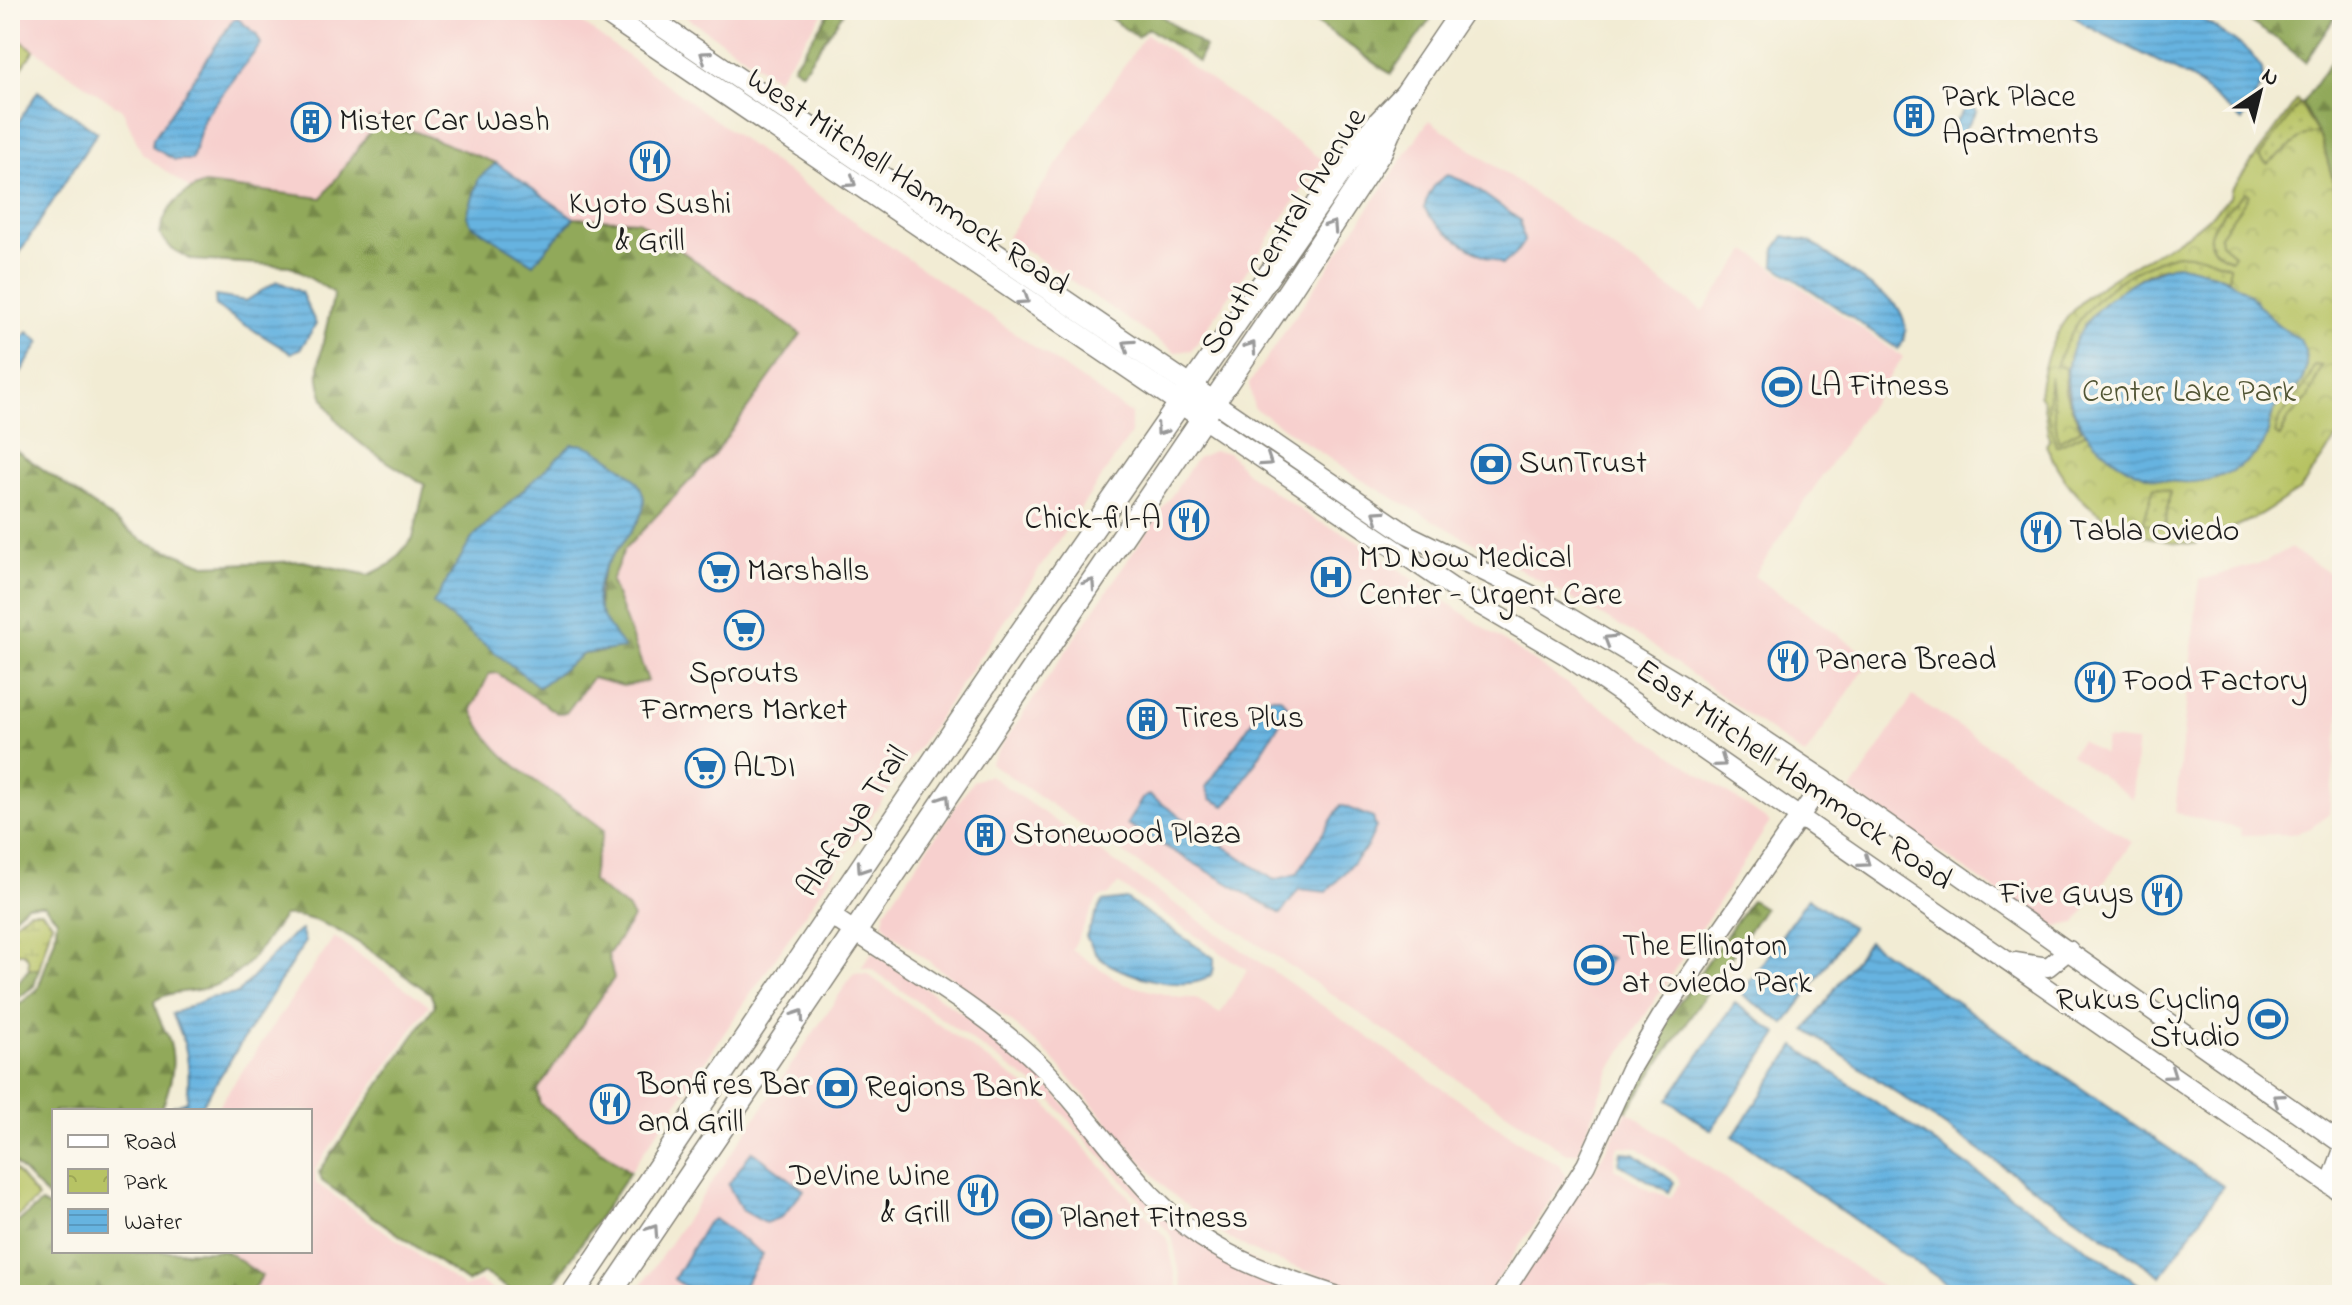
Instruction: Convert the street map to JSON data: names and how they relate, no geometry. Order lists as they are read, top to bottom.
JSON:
{
  "streets": {
    "main road": ["West Mitchell Hammock Road", "South Central Avenue", "Alafaya Trail"],
    "street": ["East Mitchell Hammock Road"]
  },
  "crossings": [
    ["West Mitchell Hammock Road", "South Central Avenue"],
    ["West Mitchell Hammock Road", "Alafaya Trail"],
    ["South Central Avenue", "East Mitchell Hammock Road"],
    ["South Central Avenue", "Alafaya Trail"],
    ["East Mitchell Hammock Road", "Alafaya Trail"]
  ],
  "parks": ["Center Lake Park"],
  "places": {
    "building": [
      "Park Place Apartments",
      "Mister Car Wash",
      "Tires Plus",
      "Stonewood Plaza"
    ],
    "restaurant": [
      "Kyoto Sushi & Grill",
      "Chick-fil-A",
      "Tabla Oviedo",
      "Panera Bread",
      "Food Factory",
      "Five Guys",
      "Bonfires Bar and Grill",
      "DeVine Wine & Grill"
    ],
    "sports": [
      "LA Fitness",
      "The Ellington at Oviedo Park",
      "Rukus Cycling Studio",
      "Planet Fitness"
    ],
    "bank": ["SunTrust", "Regions Bank"],
    "supermarket": ["Marshalls", "Sprouts Farmers Market", "ALDI"],
    "hospital": ["MD Now Medical Center - Urgent Care"]
  },
  "legend": ["Road", "Park", "Water"],
  "north": "top right"
}
